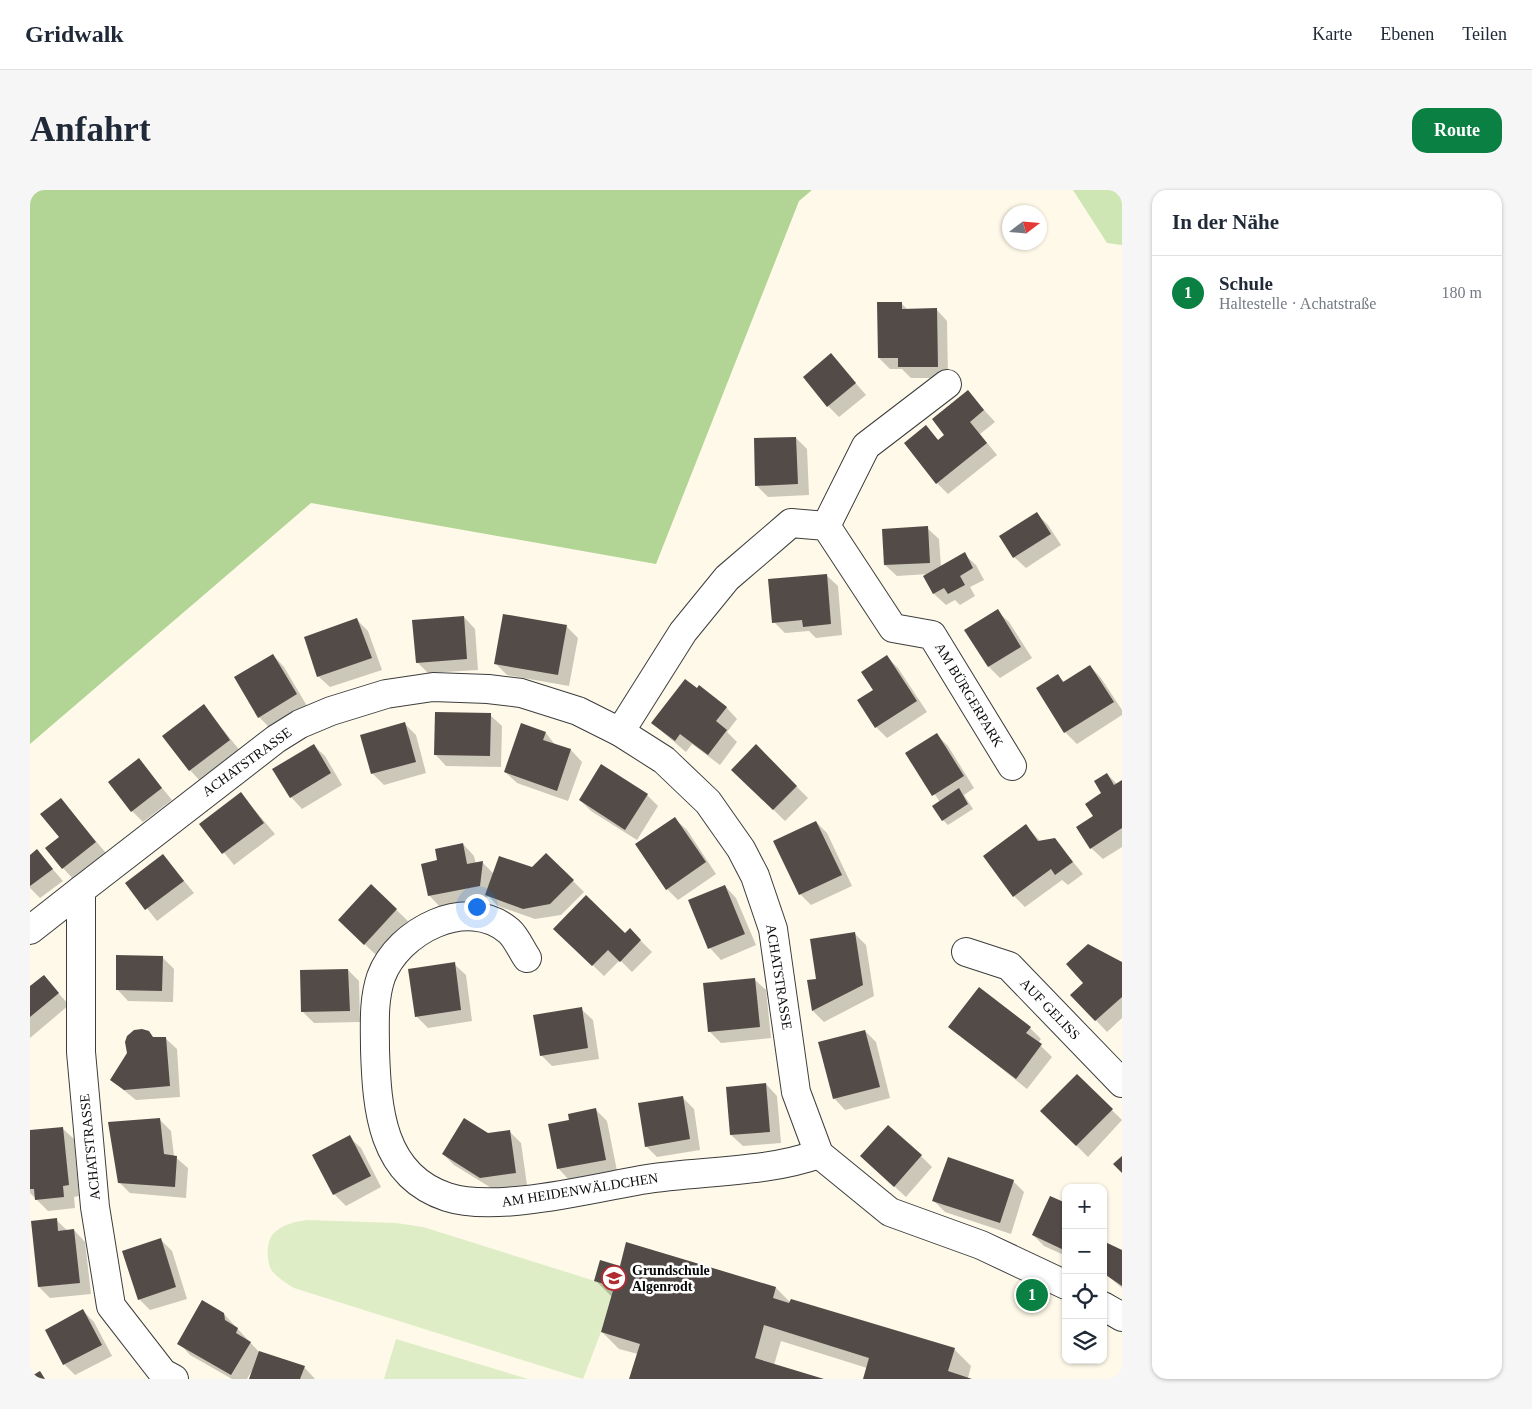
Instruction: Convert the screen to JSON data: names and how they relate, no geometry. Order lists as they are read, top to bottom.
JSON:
{
  "streets": {
    "street": [
      "AM BÜRGERPARK",
      "ACHATSTRASSE",
      "AUF GELISS",
      "AM HEIDENWÄLDCHEN"
    ]
  },
  "crossings": [
    ["ACHATSTRASSE", "AM HEIDENWÄLDCHEN"]
  ],
  "places": {
    "school or university": ["Grundschule Algenrodt"]
  },
  "north": "right",
  "page": {
    "header": "Gridwalk",
    "nav": ["Karte", "Ebenen", "Teilen"],
    "buttons": "Route",
    "title": "Anfahrt",
    "heading": "In der Nähe",
    "list": [
      {
        "mark": "1",
        "name": "Schule",
        "note": "Haltestelle · Achatstraße",
        "value": "180 m"
      }
    ],
    "map_buttons": ["+", "−"],
    "pins": "1"
  }
}
